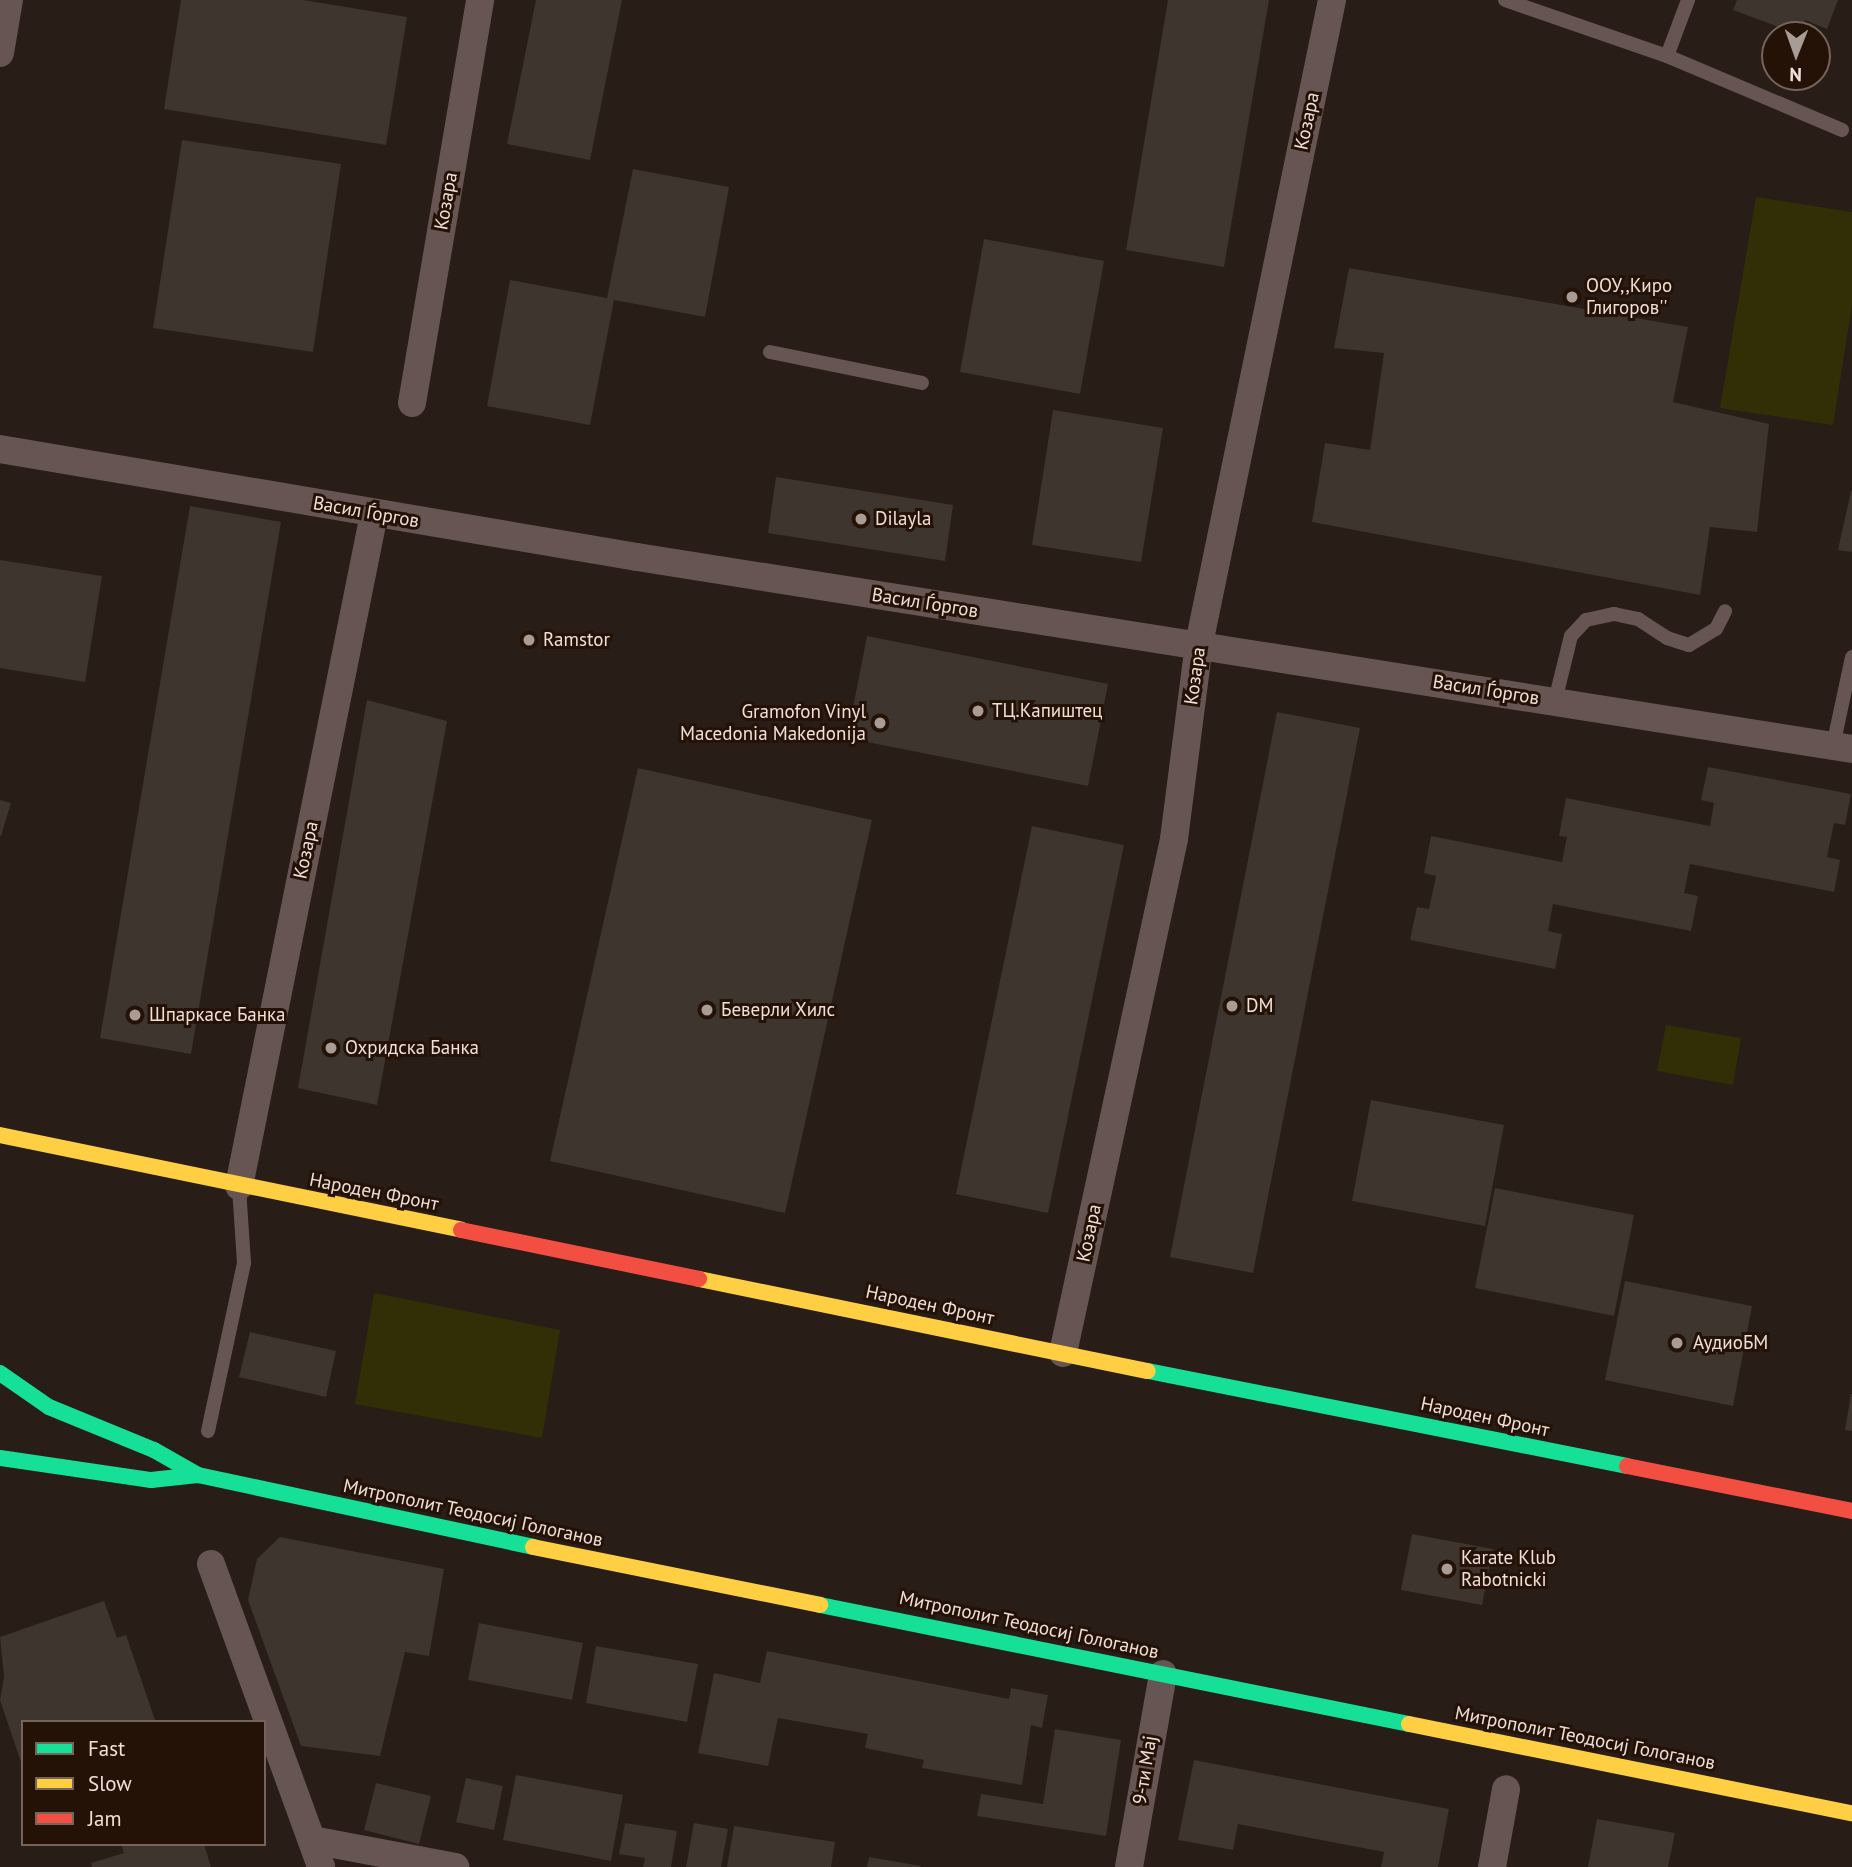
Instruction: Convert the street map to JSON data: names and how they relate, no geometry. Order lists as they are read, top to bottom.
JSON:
{
  "streets": {
    "street": [
      "Козара",
      "Васил Ѓоргов",
      "Народен Фронт",
      "Митрополит Теодосиј Гологанов",
      "9-ти Мај"
    ]
  },
  "crossings": [
    ["Козара", "Васил Ѓоргов"],
    ["Козара", "Народен Фронт"],
    ["Митрополит Теодосиј Гологанов", "9-ти Мај"]
  ],
  "places": [
    "ООУ,,Киро Глигоров''",
    "Dilayla",
    "Ramstor",
    "ТЦ.Капиштец",
    "Gramofon Vinyl Macedonia Makedonija",
    "DM",
    "Беверли Хилс",
    "Шпаркасе Банка",
    "Охридска Банка",
    "АудиоБМ",
    "Karate Klub Rabotnicki"
  ],
  "legend": ["Fast", "Slow", "Jam"],
  "north": "bottom"
}
